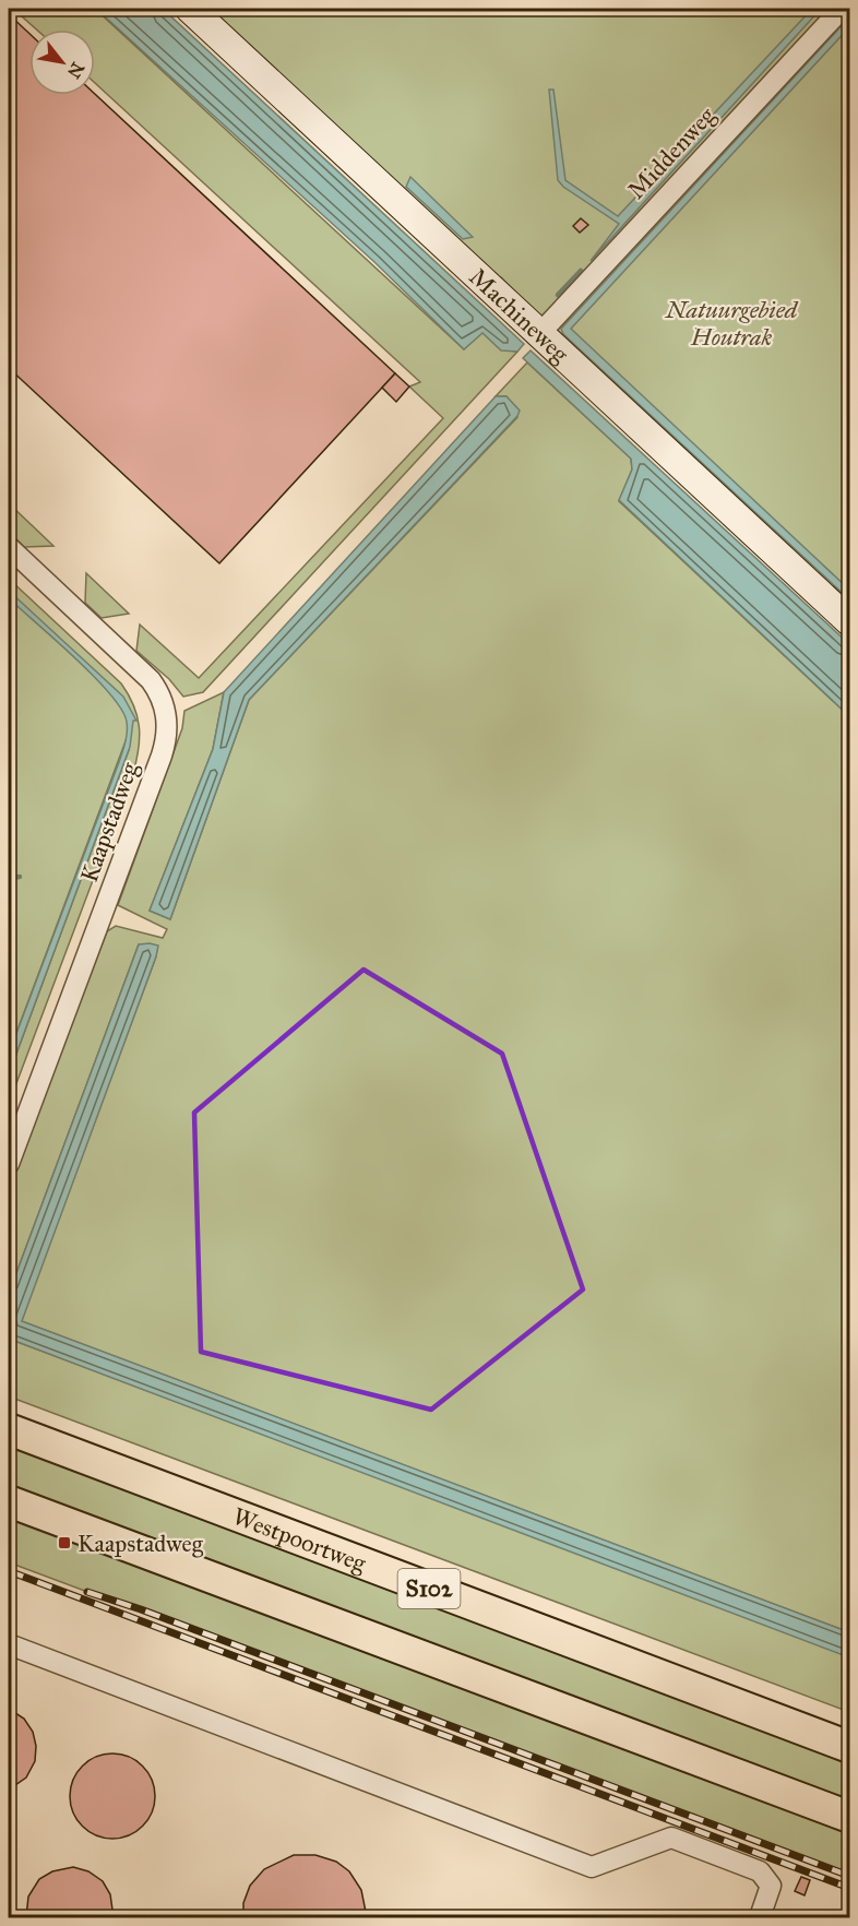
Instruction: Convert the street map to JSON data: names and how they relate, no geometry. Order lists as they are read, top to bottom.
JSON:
{
  "streets": {
    "main road": ["Westpoortweg", "S102"],
    "street": ["Middenweg", "Machineweg", "Kaapstadweg"]
  },
  "crossings": [
    ["Middenweg", "Machineweg"]
  ],
  "parks": ["Natuurgebied Houtrak"],
  "places": {
    "transit": ["Kaapstadweg"]
  },
  "north": "bottom right"
}
